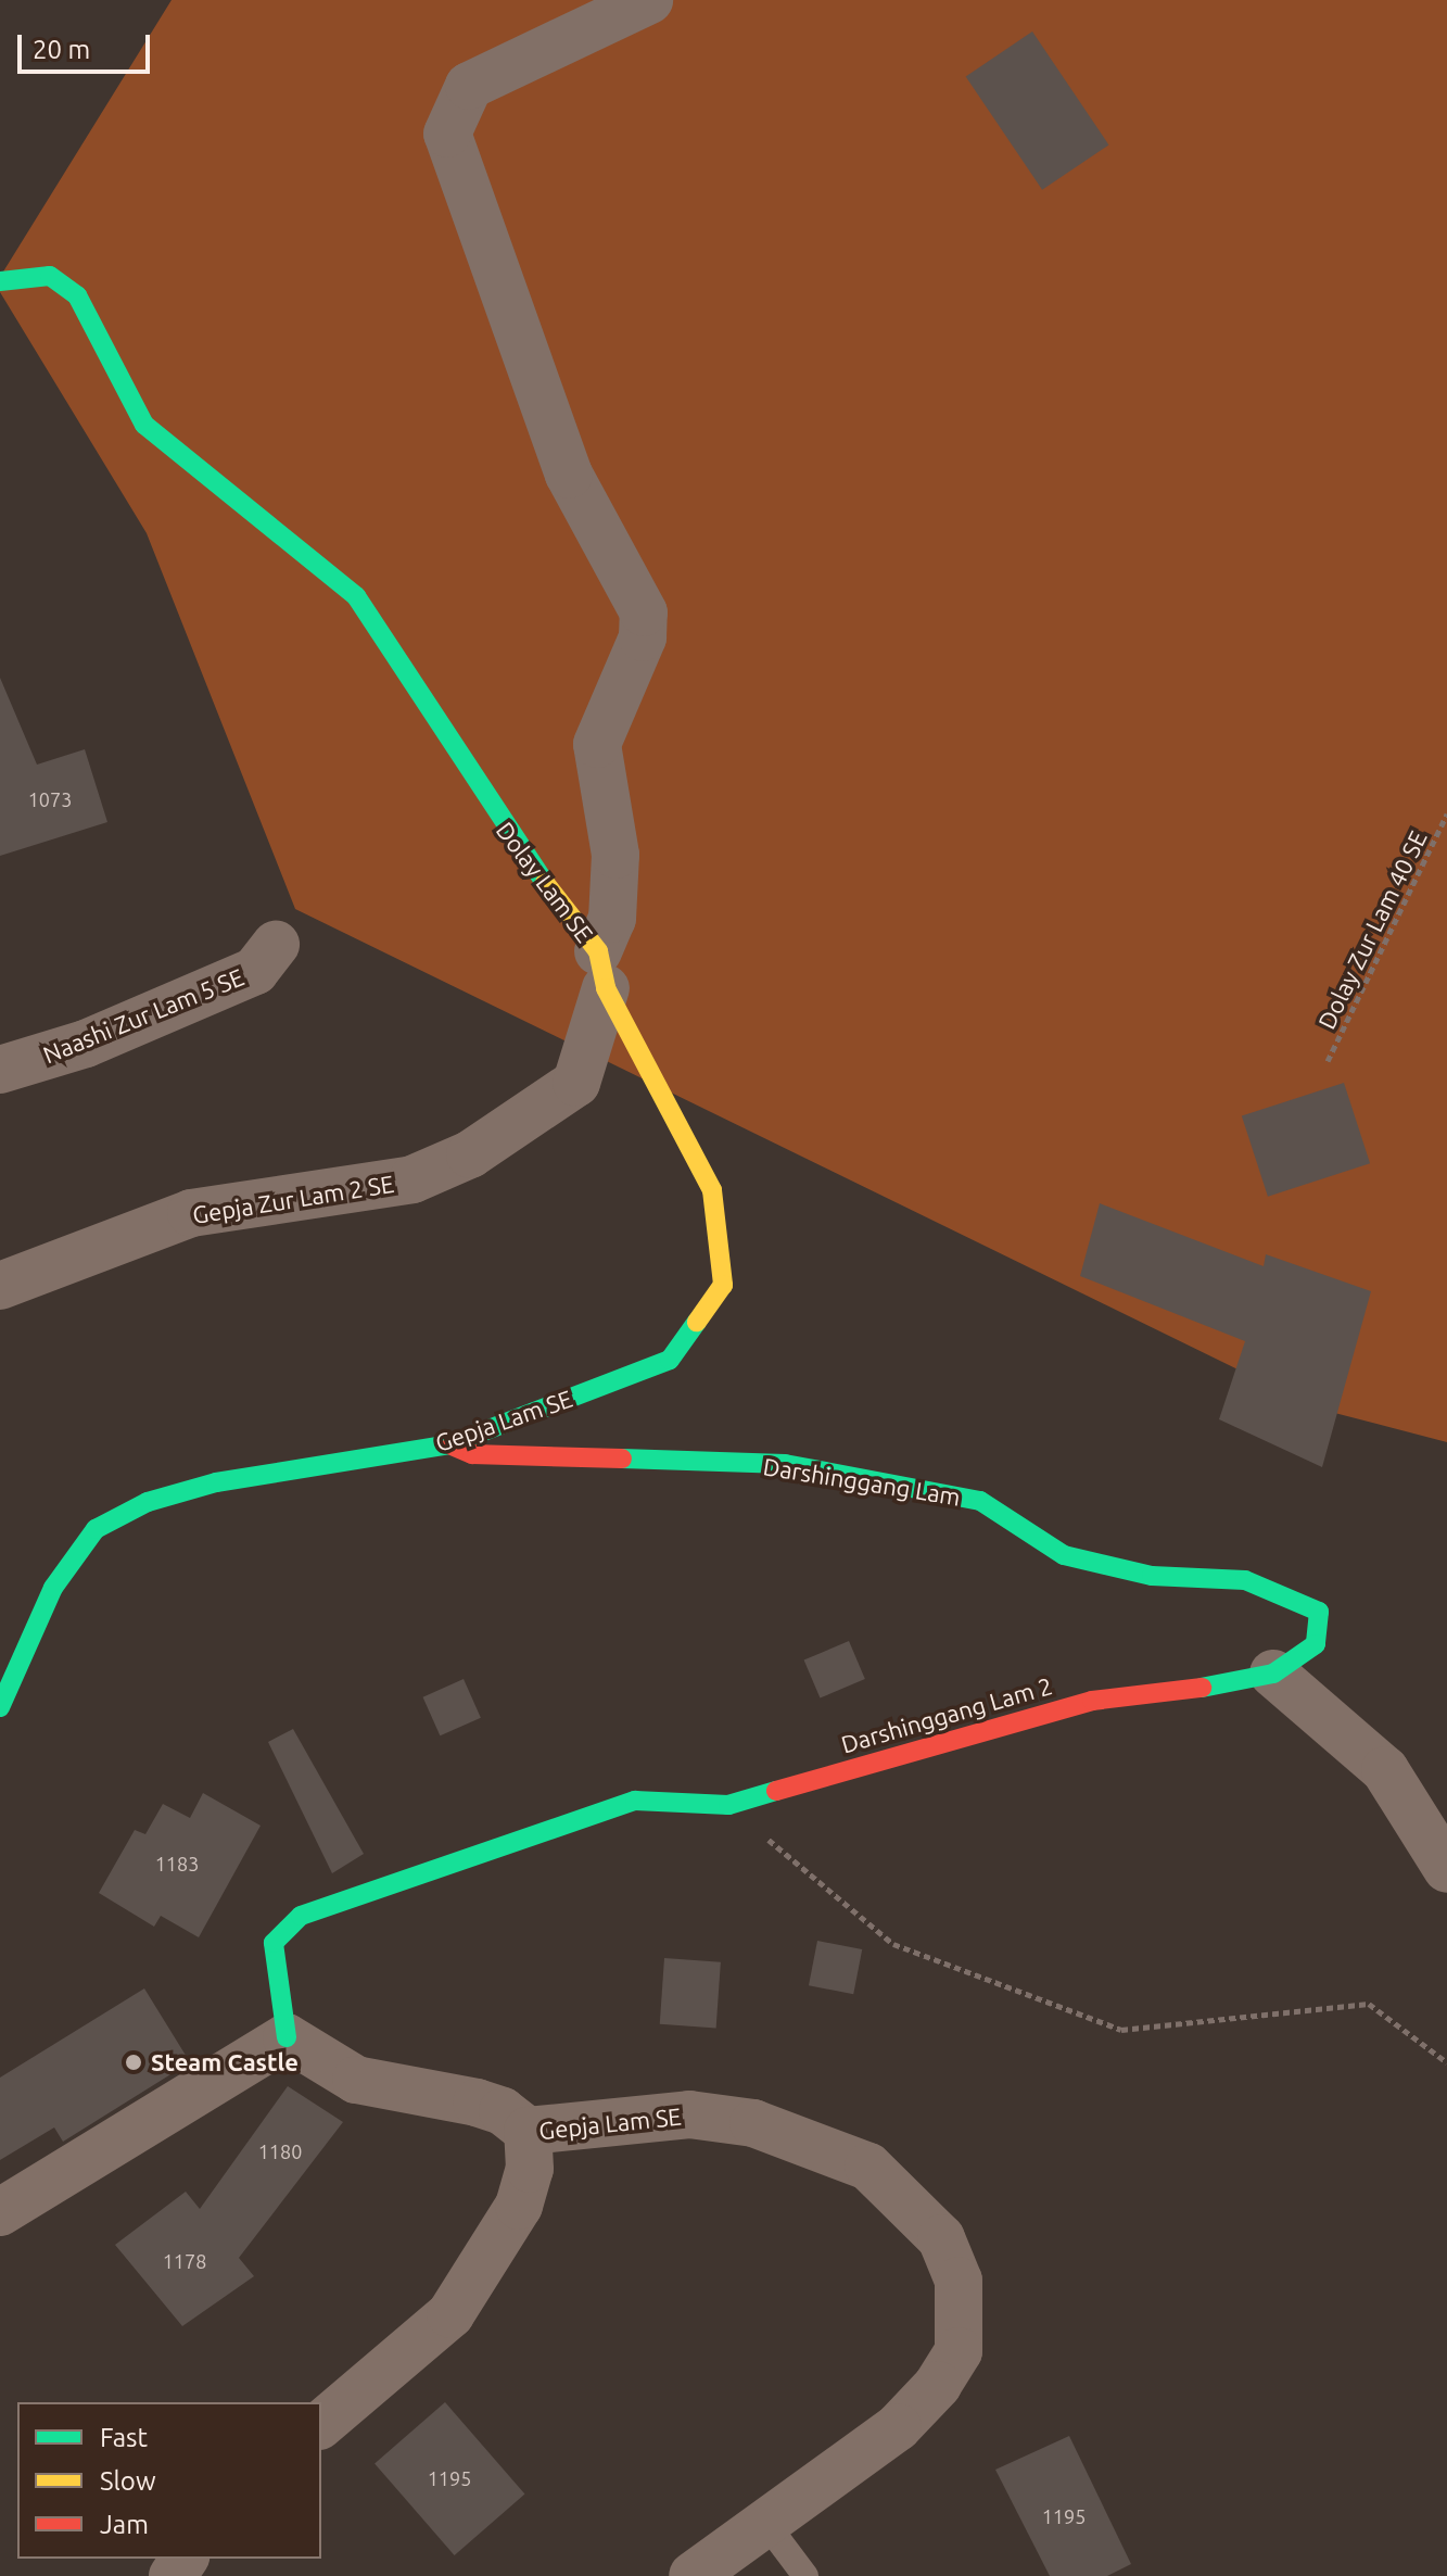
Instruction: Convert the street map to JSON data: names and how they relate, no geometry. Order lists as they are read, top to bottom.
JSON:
{
  "streets": {
    "street": [
      "Dolay Lam SE",
      "Naashi Zur Lam 5 SE",
      "Gepja Zur Lam 2 SE",
      "Gepja Lam SE",
      "Darshinggang Lam",
      "Darshinggang Lam 2"
    ],
    "path": ["Dolay Zur Lam 40 SE"]
  },
  "crossings": [
    ["Dolay Lam SE", "Gepja Zur Lam 2 SE"],
    ["Dolay Lam SE", "Gepja Lam SE"],
    ["Gepja Zur Lam 2 SE", "Gepja Lam SE"],
    ["Gepja Lam SE", "Darshinggang Lam"],
    ["Gepja Lam SE", "Darshinggang Lam 2"],
    ["Darshinggang Lam", "Darshinggang Lam 2"]
  ],
  "places": ["Steam Castle"],
  "house_numbers": [
    "1073",
    "1183",
    "1180",
    "1178",
    "1195",
    "1195"
  ],
  "legend": ["Fast", "Slow", "Jam"],
  "scale_bar": "20 m"
}
